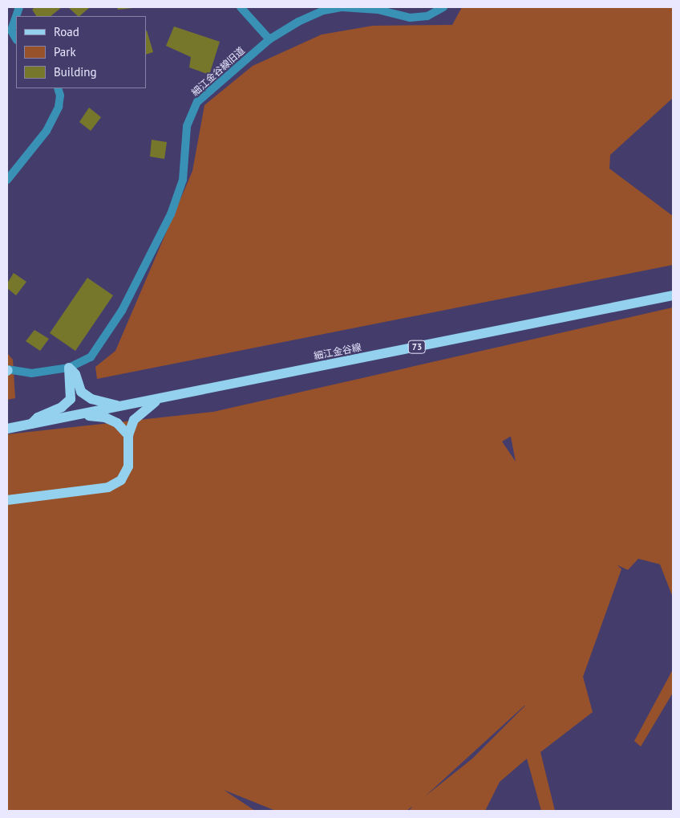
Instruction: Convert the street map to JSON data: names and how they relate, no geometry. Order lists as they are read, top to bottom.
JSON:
{
  "streets": {
    "main road": ["73", "細江金谷線"],
    "street": ["細江金谷線旧道"]
  },
  "legend": ["Road", "Park", "Building"]
}
